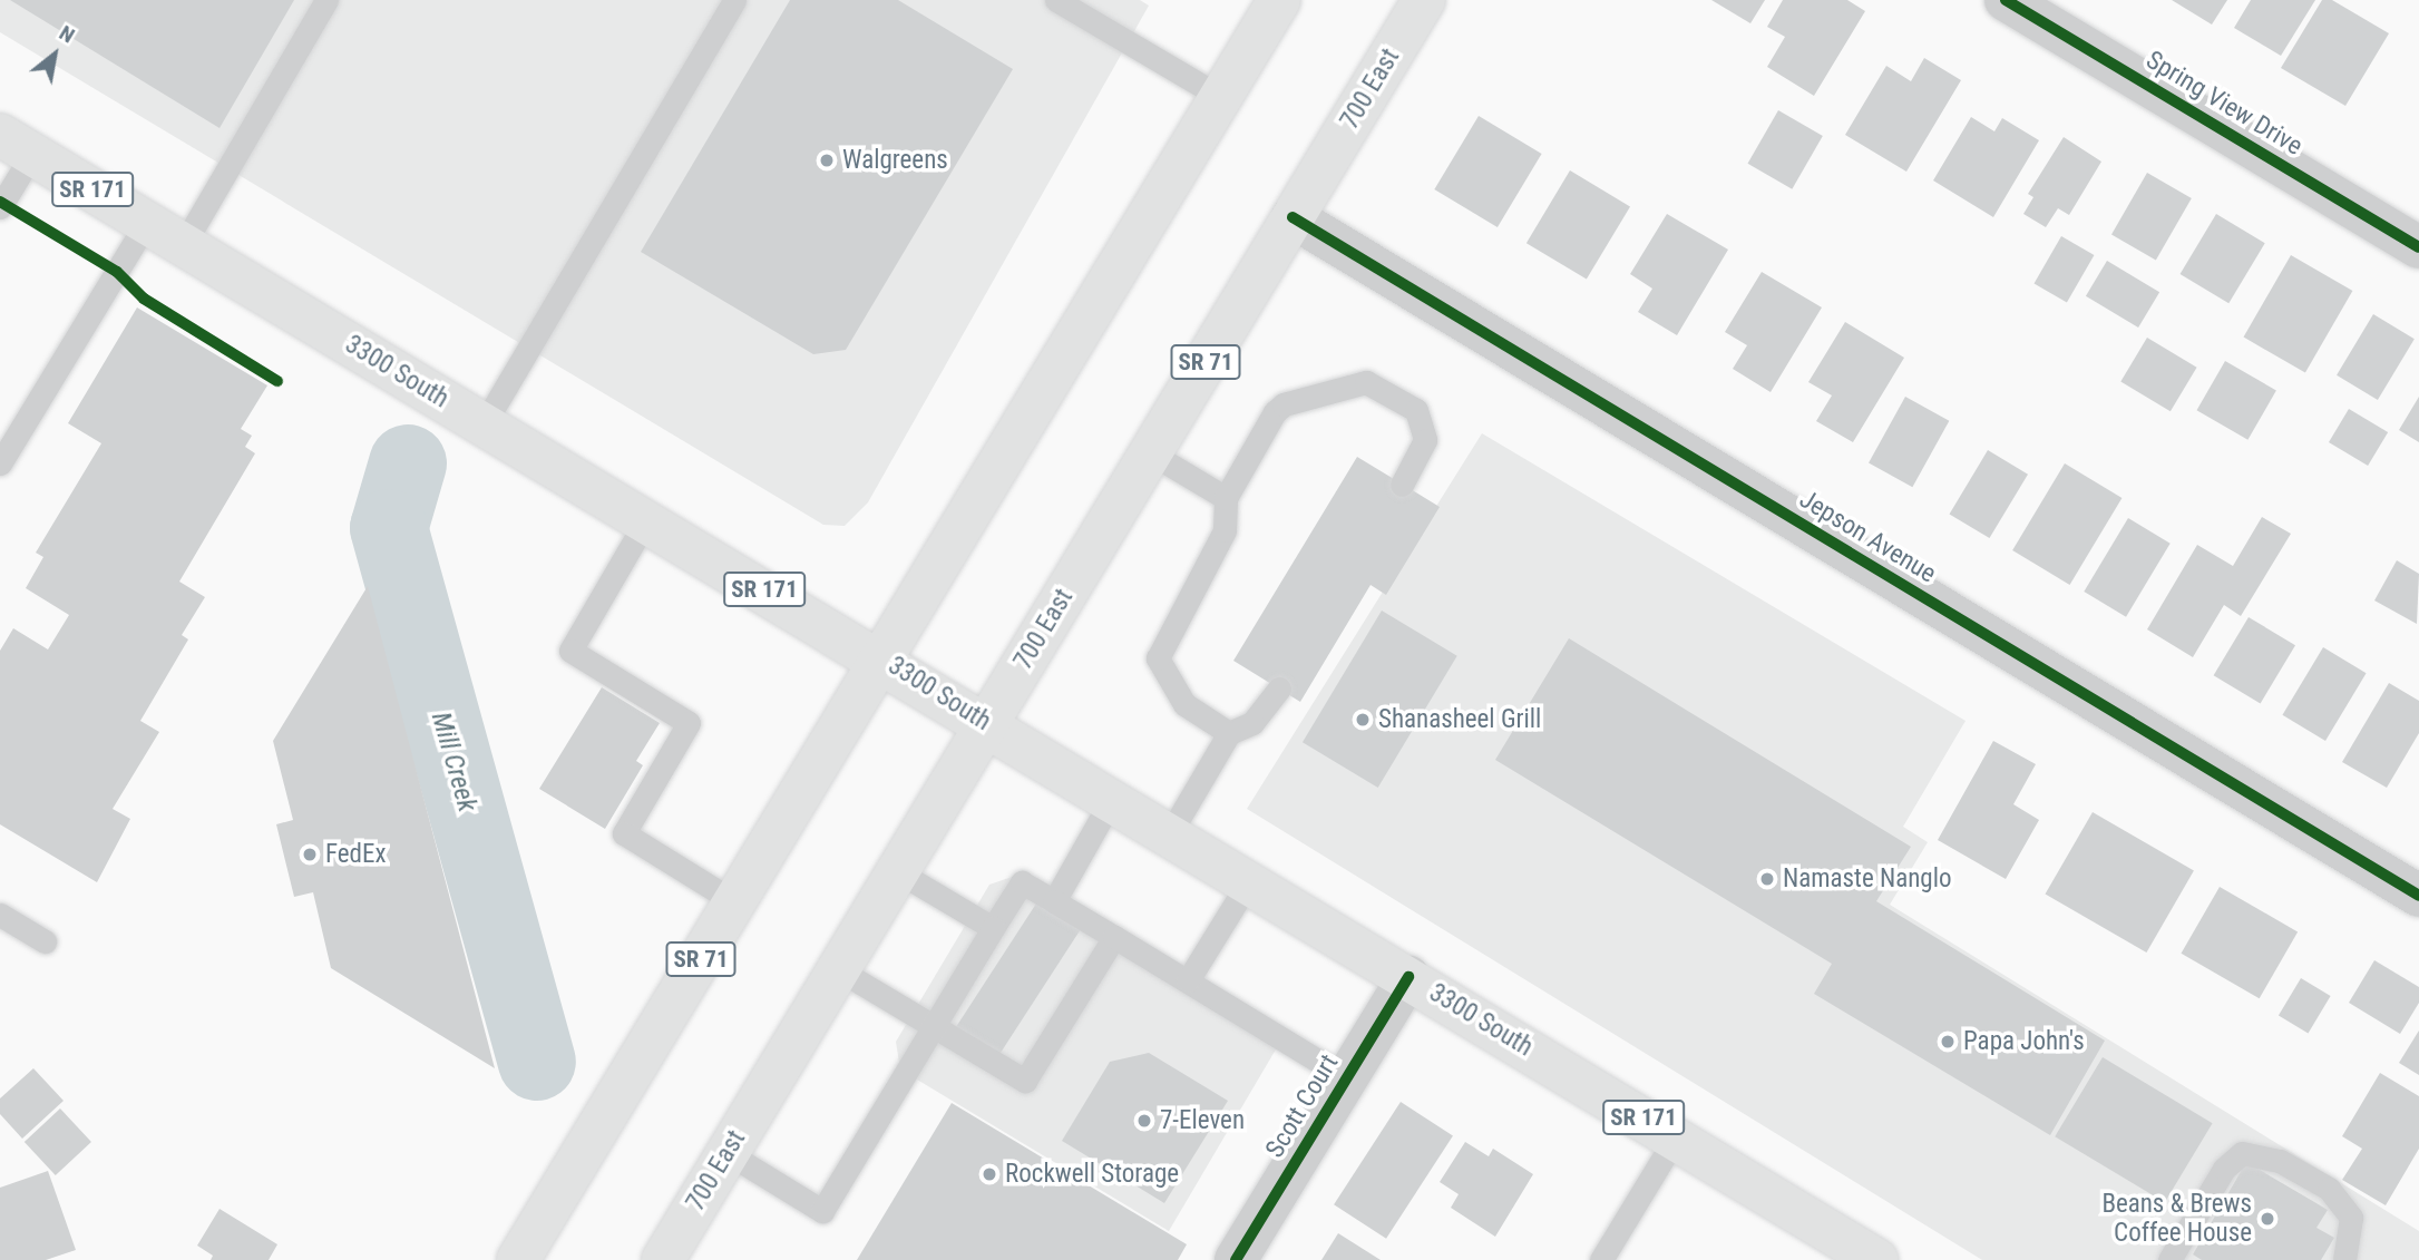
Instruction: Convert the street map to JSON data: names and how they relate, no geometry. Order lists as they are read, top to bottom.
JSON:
{
  "streets": {
    "main road": [
      "700 East",
      "SR 171",
      "SR 71",
      "3300 South"
    ],
    "street": ["Spring View Drive", "Jepson Avenue", "Scott Court"]
  },
  "crossings": [
    ["700 East", "3300 South"],
    ["700 East", "Jepson Avenue"],
    ["SR 71", "3300 South"],
    ["3300 South", "Scott Court"]
  ],
  "water": ["Mill Creek"],
  "places": [
    "Walgreens",
    "Shanasheel Grill",
    "FedEx",
    "Namaste Nanglo",
    "Papa John's",
    "7-Eleven",
    "Rockwell Storage",
    "Beans & Brews Coffee House"
  ],
  "north": "top right"
}
